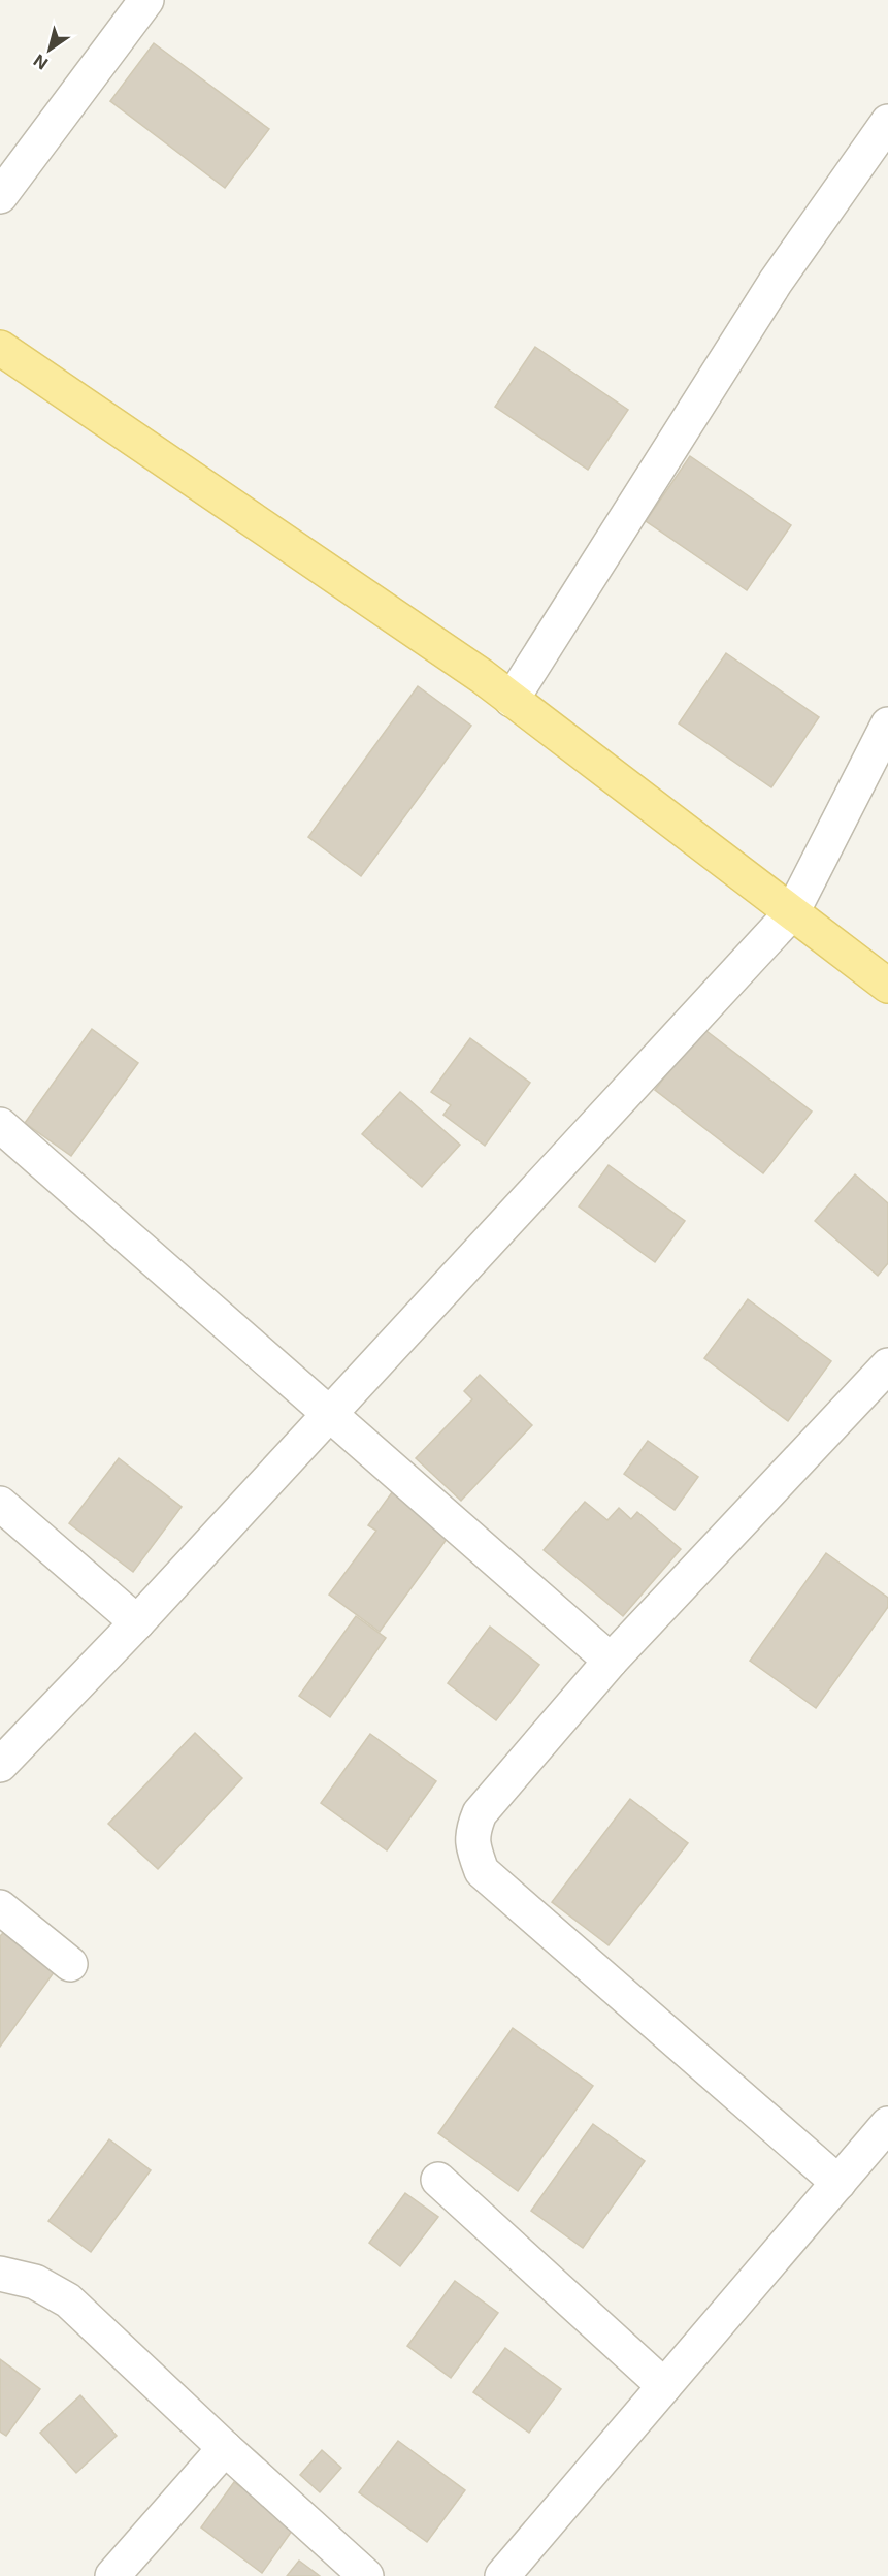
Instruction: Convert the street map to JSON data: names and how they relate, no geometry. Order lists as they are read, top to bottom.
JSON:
{
  "north": "bottom left"
}
